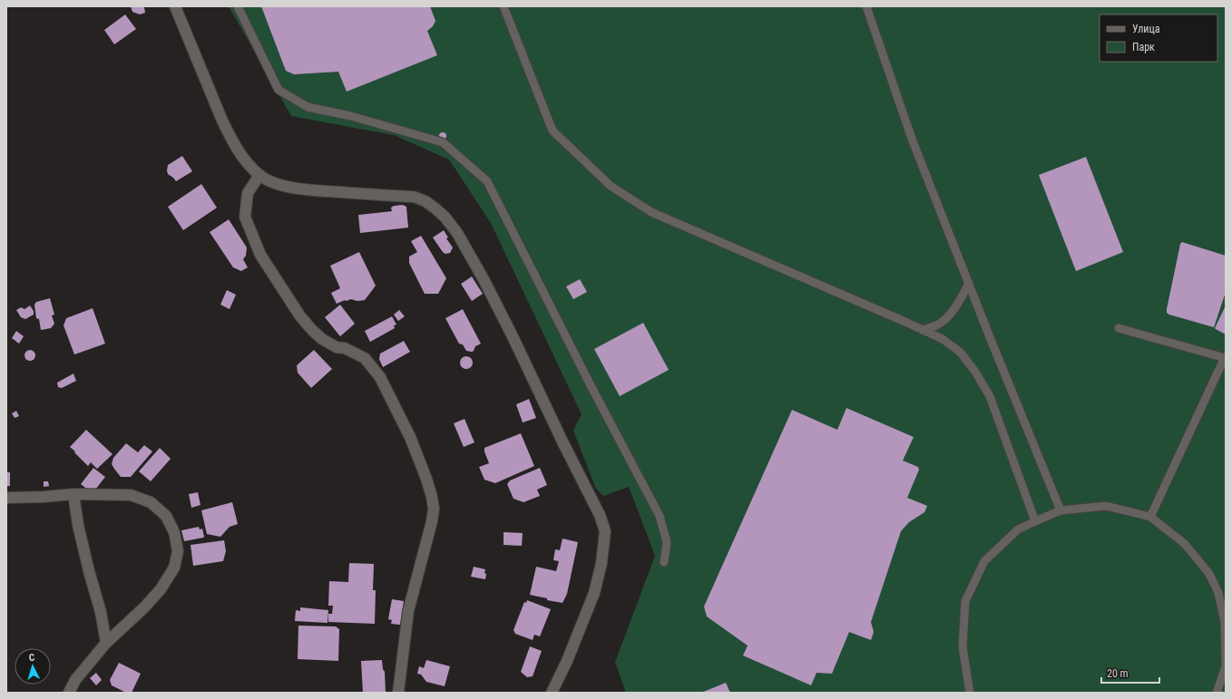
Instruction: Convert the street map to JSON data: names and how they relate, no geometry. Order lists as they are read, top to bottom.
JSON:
{
  "legend": ["Улица", "Парк"],
  "scale_bar": "20 m",
  "north": "top"
}
